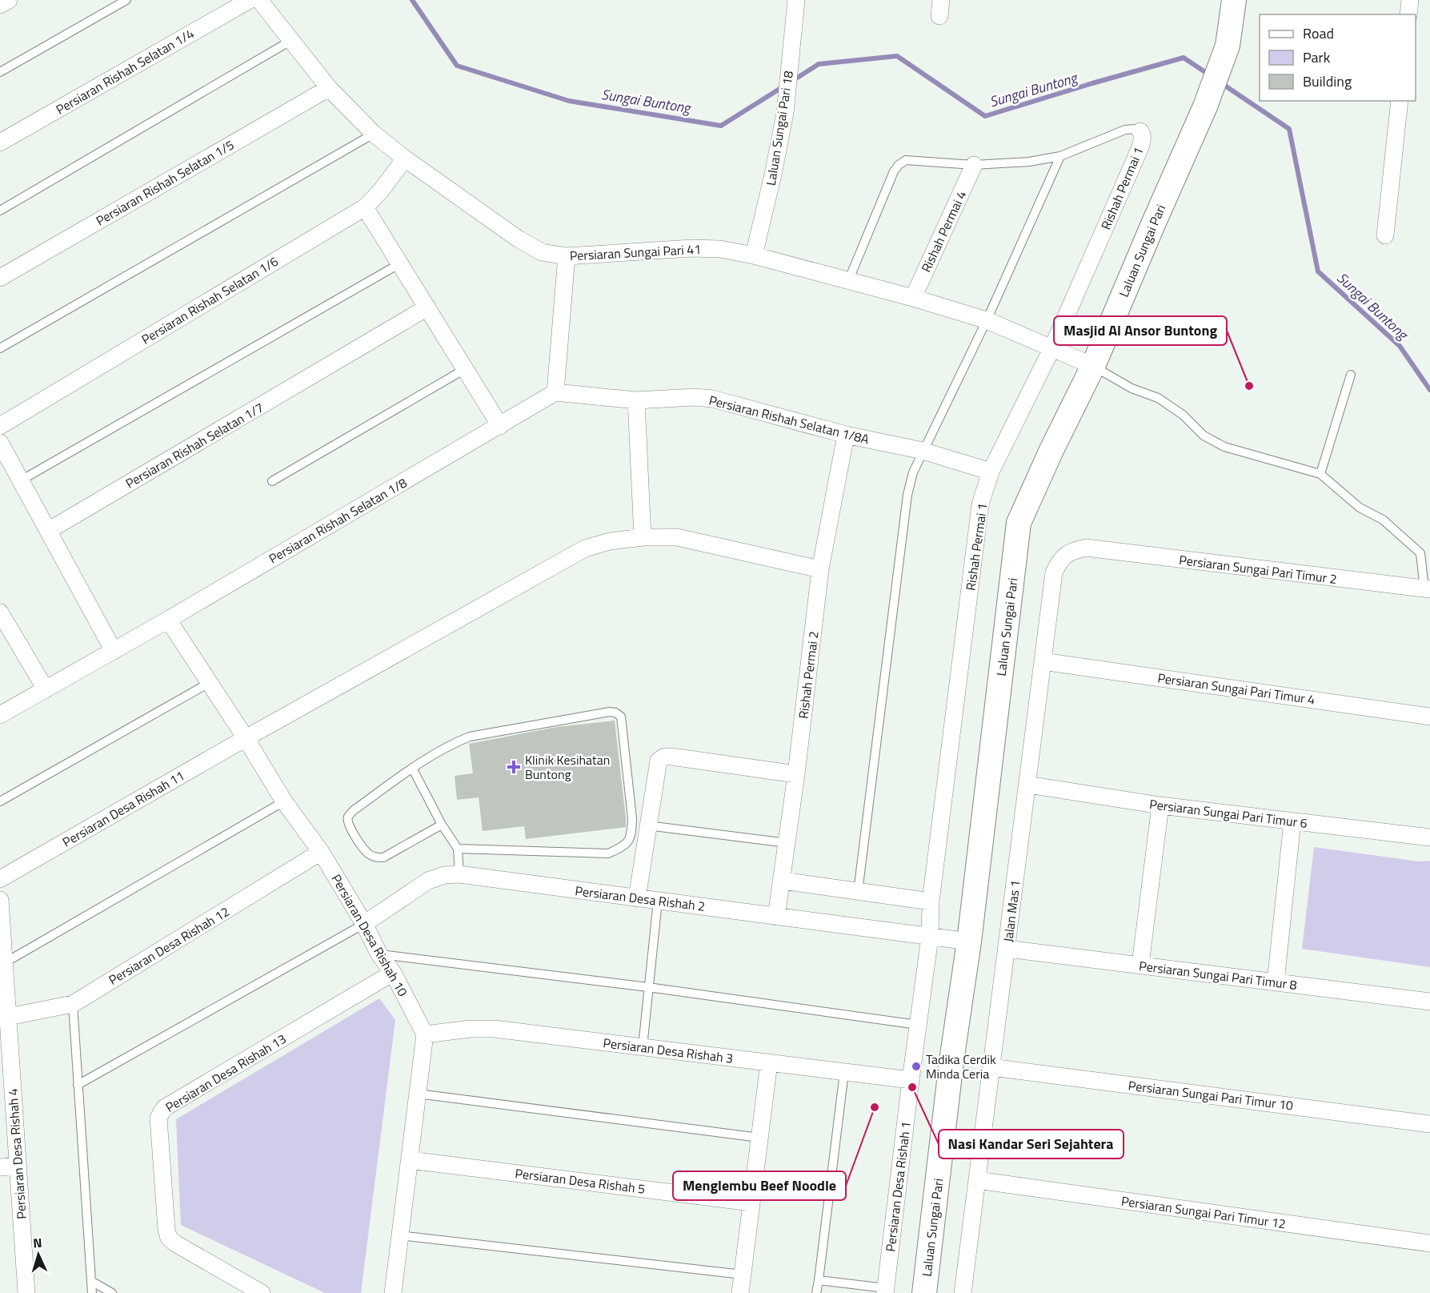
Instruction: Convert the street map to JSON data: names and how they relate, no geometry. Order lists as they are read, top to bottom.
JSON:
{
  "streets": {
    "main road": ["Laluan Sungai Pari"],
    "street": [
      "Persiaran Rishah Selatan 1/4",
      "Laluan Sungai Pari 18",
      "Persiaran Rishah Selatan 1/5",
      "Rishah Permai 1",
      "Rishah Permai 4",
      "Persiaran Sungai Pari 41",
      "Persiaran Rishah Selatan 1/6",
      "Persiaran Rishah Selatan 1/8A",
      "Persiaran Rishah Selatan 1/7",
      "Persiaran Rishah Selatan 1/8",
      "Persiaran Sungai Pari Timur 2",
      "Rishah Permai 2",
      "Persiaran Sungai Pari Timur 4",
      "Persiaran Desa Rishah 11",
      "Persiaran Sungai Pari Timur 6",
      "Persiaran Desa Rishah 2",
      "Jalan Mas 1",
      "Persiaran Desa Rishah 10",
      "Persiaran Desa Rishah 12",
      "Persiaran Sungai Pari Timur 8",
      "Persiaran Desa Rishah 3",
      "Persiaran Desa Rishah 13",
      "Persiaran Sungai Pari Timur 10",
      "Persiaran Desa Rishah 4",
      "Persiaran Desa Rishah 5",
      "Persiaran Desa Rishah 1",
      "Persiaran Sungai Pari Timur 12"
    ]
  },
  "crossings": [
    ["Laluan Sungai Pari 18", "Persiaran Sungai Pari 41"],
    ["Persiaran Rishah Selatan 1/5", "Persiaran Sungai Pari 41"],
    ["Rishah Permai 1", "Persiaran Sungai Pari 41"],
    ["Rishah Permai 1", "Persiaran Rishah Selatan 1/8A"],
    ["Rishah Permai 1", "Persiaran Desa Rishah 2"],
    ["Rishah Permai 1", "Persiaran Desa Rishah 1"],
    ["Rishah Permai 4", "Persiaran Sungai Pari 41"],
    ["Laluan Sungai Pari", "Persiaran Sungai Pari 41"],
    ["Laluan Sungai Pari", "Persiaran Desa Rishah 2"],
    ["Persiaran Sungai Pari 41", "Persiaran Rishah Selatan 1/6"],
    ["Persiaran Rishah Selatan 1/8A", "Persiaran Rishah Selatan 1/8"],
    ["Persiaran Rishah Selatan 1/8A", "Rishah Permai 2"],
    ["Persiaran Rishah Selatan 1/8", "Persiaran Desa Rishah 10"],
    ["Persiaran Sungai Pari Timur 2", "Jalan Mas 1"],
    ["Rishah Permai 2", "Persiaran Desa Rishah 11"],
    ["Rishah Permai 2", "Persiaran Desa Rishah 2"],
    ["Persiaran Sungai Pari Timur 4", "Jalan Mas 1"],
    ["Persiaran Desa Rishah 11", "Persiaran Desa Rishah 10"],
    ["Persiaran Sungai Pari Timur 6", "Jalan Mas 1"],
    ["Persiaran Desa Rishah 2", "Persiaran Desa Rishah 10"],
    ["Persiaran Desa Rishah 2", "Persiaran Desa Rishah 1"],
    ["Jalan Mas 1", "Persiaran Sungai Pari Timur 8"],
    ["Jalan Mas 1", "Persiaran Sungai Pari Timur 10"],
    ["Jalan Mas 1", "Persiaran Sungai Pari Timur 12"],
    ["Persiaran Desa Rishah 10", "Persiaran Desa Rishah 12"],
    ["Persiaran Desa Rishah 10", "Persiaran Desa Rishah 3"],
    ["Persiaran Desa Rishah 10", "Persiaran Desa Rishah 13"],
    ["Persiaran Desa Rishah 12", "Persiaran Desa Rishah 4"],
    ["Persiaran Desa Rishah 3", "Persiaran Desa Rishah 1"]
  ],
  "water": ["Sungai Buntong"],
  "places": {
    "other": [
      "Masjid Al Ansor Buntong",
      "Tadika Cerdik Minda Ceria",
      "Nasi Kandar Seri Sejahtera",
      "Menglembu Beef Noodle"
    ],
    "health": ["Klinik Kesihatan Buntong"]
  },
  "legend": ["Road", "Park", "Building"],
  "north": "top"
}
